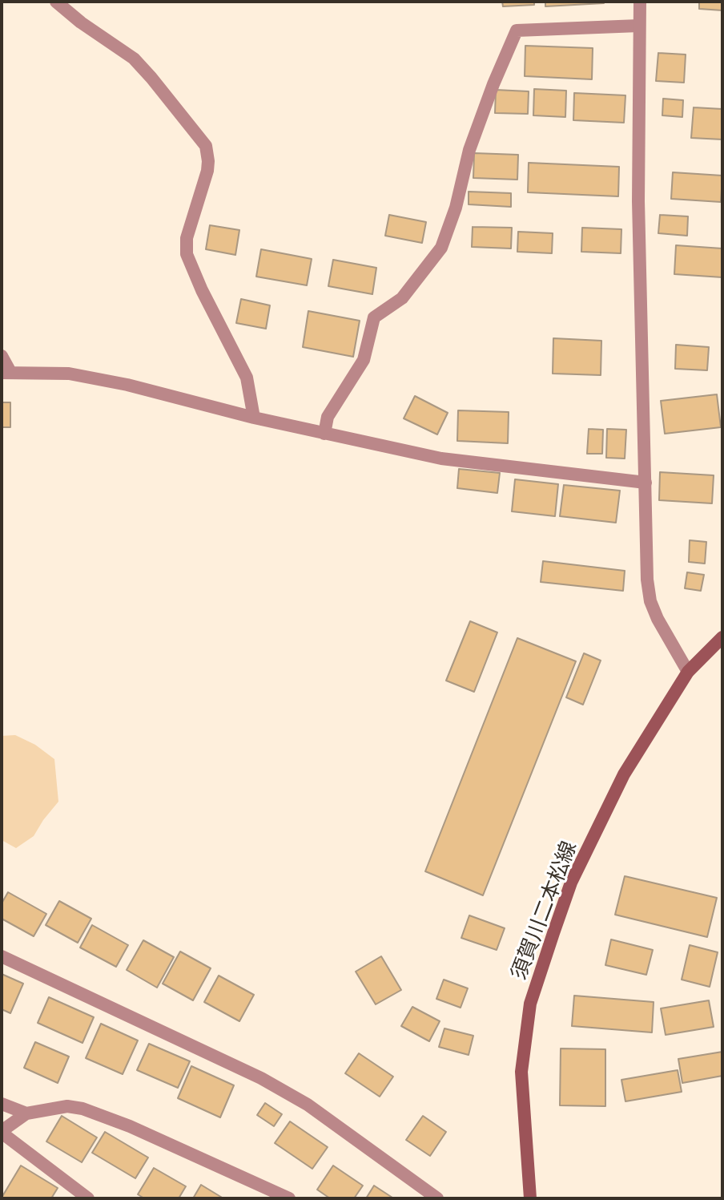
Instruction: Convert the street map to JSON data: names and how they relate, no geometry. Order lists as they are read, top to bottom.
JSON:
{
  "streets": {
    "main road": ["須賀川二本松線"]
  }
}
